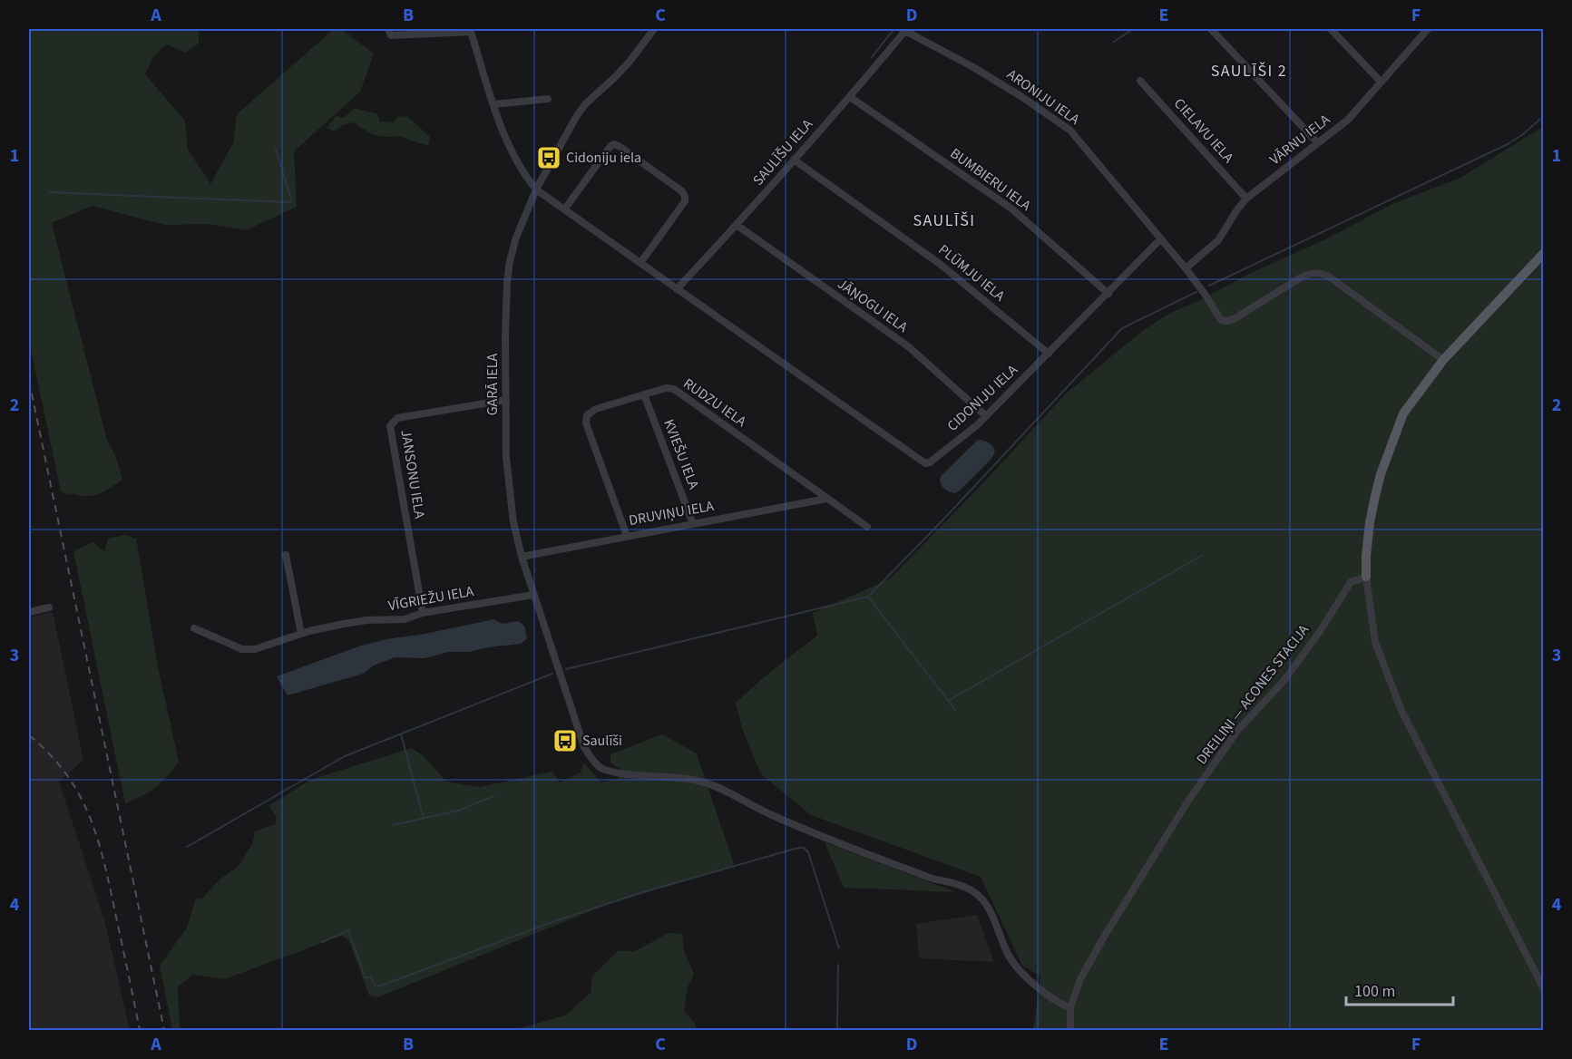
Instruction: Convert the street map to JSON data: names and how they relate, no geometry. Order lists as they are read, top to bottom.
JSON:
{
  "streets": {
    "street": [
      "ARONIJU IELA",
      "CIELAVU IELA",
      "VĀRNU IELA",
      "SAULĪŠU IELA",
      "BUMBIERU IELA",
      "PLŪMJU IELA",
      "JĀŅOGU IELA",
      "GARĀ IELA",
      "CIDONIJU IELA",
      "RUDZU IELA",
      "KVIEŠU IELA",
      "JANSONU IELA",
      "DRUVIŅU IELA",
      "VĪGRIEŽU IELA",
      "DREILIŅI — ACONES STACIJA"
    ]
  },
  "crossings": [
    ["ARONIJU IELA", "VĀRNU IELA"],
    ["ARONIJU IELA", "SAULĪŠU IELA"],
    ["ARONIJU IELA", "CIDONIJU IELA"],
    ["CIELAVU IELA", "VĀRNU IELA"],
    ["SAULĪŠU IELA", "BUMBIERU IELA"],
    ["SAULĪŠU IELA", "PLŪMJU IELA"],
    ["SAULĪŠU IELA", "JĀŅOGU IELA"],
    ["SAULĪŠU IELA", "CIDONIJU IELA"],
    ["BUMBIERU IELA", "CIDONIJU IELA"],
    ["PLŪMJU IELA", "CIDONIJU IELA"],
    ["JĀŅOGU IELA", "CIDONIJU IELA"],
    ["GARĀ IELA", "CIDONIJU IELA"],
    ["GARĀ IELA", "JANSONU IELA"],
    ["GARĀ IELA", "DRUVIŅU IELA"],
    ["GARĀ IELA", "VĪGRIEŽU IELA"],
    ["GARĀ IELA", "DREILIŅI — ACONES STACIJA"],
    ["RUDZU IELA", "KVIEŠU IELA"],
    ["RUDZU IELA", "DRUVIŅU IELA"],
    ["KVIEŠU IELA", "DRUVIŅU IELA"],
    ["JANSONU IELA", "VĪGRIEŽU IELA"]
  ],
  "districts": ["SAULĪŠI 2", "SAULĪŠI"],
  "places": {
    "bus stop": ["Cidoniju iela", "Saulīši"]
  },
  "scale_bar": "100 m",
  "grid": {
    "columns": [
      "A",
      "B",
      "C",
      "D",
      "E",
      "F"
    ],
    "rows": [
      "1",
      "2",
      "3",
      "4"
    ]
  }
}
